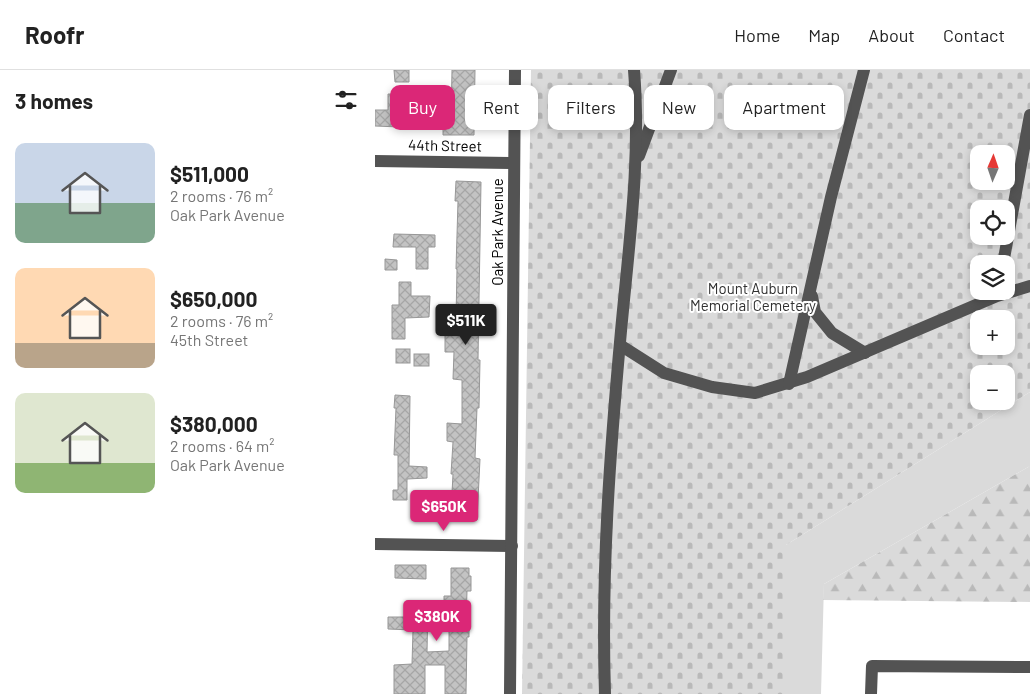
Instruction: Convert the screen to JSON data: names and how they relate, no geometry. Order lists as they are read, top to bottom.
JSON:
{
  "streets": {
    "street": ["44th Street", "Oak Park Avenue"]
  },
  "crossings": [
    ["44th Street", "Oak Park Avenue"]
  ],
  "parks": ["Mount Auburn Memorial Cemetery"],
  "north": "top",
  "page": {
    "header": "Roofr",
    "nav": [
      "Home",
      "Map",
      "About",
      "Contact"
    ],
    "heading": "3 homes",
    "chip": [
      "Buy",
      "Rent",
      "Filters",
      "New",
      "Apartment"
    ],
    "list": [
      {
        "name": "$511,000",
        "note": "2 rooms · 76 m² · Oak Park Avenue"
      },
      {
        "name": "$650,000",
        "note": "2 rooms · 76 m² · 45th Street"
      },
      {
        "name": "$380,000",
        "note": "2 rooms · 64 m² · Oak Park Avenue"
      }
    ],
    "map_buttons": ["+", "−"],
    "price": ["$511K", "$650K", "$380K"]
  }
}
